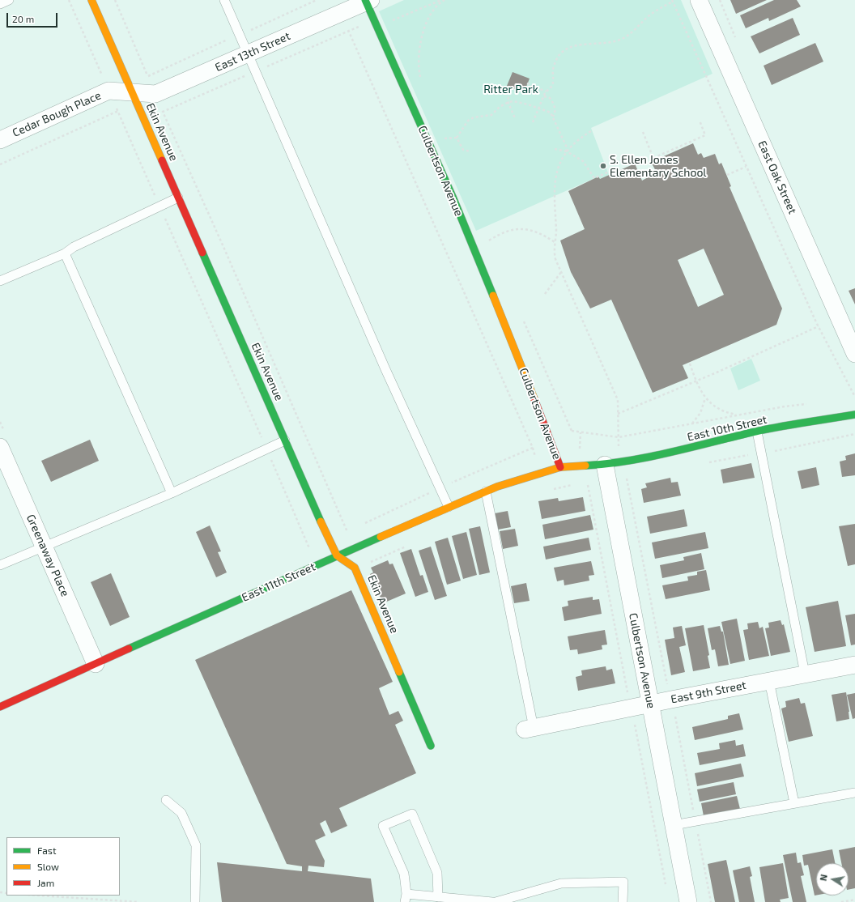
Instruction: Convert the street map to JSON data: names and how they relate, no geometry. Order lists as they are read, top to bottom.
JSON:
{
  "streets": {
    "street": [
      "East 13th Street",
      "Cedar Bough Place",
      "Ekin Avenue",
      "Culbertson Avenue",
      "East Oak Street",
      "East 10th Street",
      "Greenaway Place",
      "East 11th Street",
      "East 9th Street"
    ]
  },
  "crossings": [
    ["East 13th Street", "Cedar Bough Place"],
    ["East 13th Street", "Ekin Avenue"],
    ["East 13th Street", "Culbertson Avenue"],
    ["Cedar Bough Place", "Ekin Avenue"],
    ["Ekin Avenue", "East 11th Street"],
    ["Culbertson Avenue", "East 10th Street"],
    ["Culbertson Avenue", "East 11th Street"],
    ["Culbertson Avenue", "East 9th Street"],
    ["Greenaway Place", "East 11th Street"]
  ],
  "parks": ["Ritter Park"],
  "places": ["S. Ellen Jones Elementary School"],
  "legend": ["Fast", "Slow", "Jam"],
  "scale_bar": "20 m",
  "north": "left"
}
